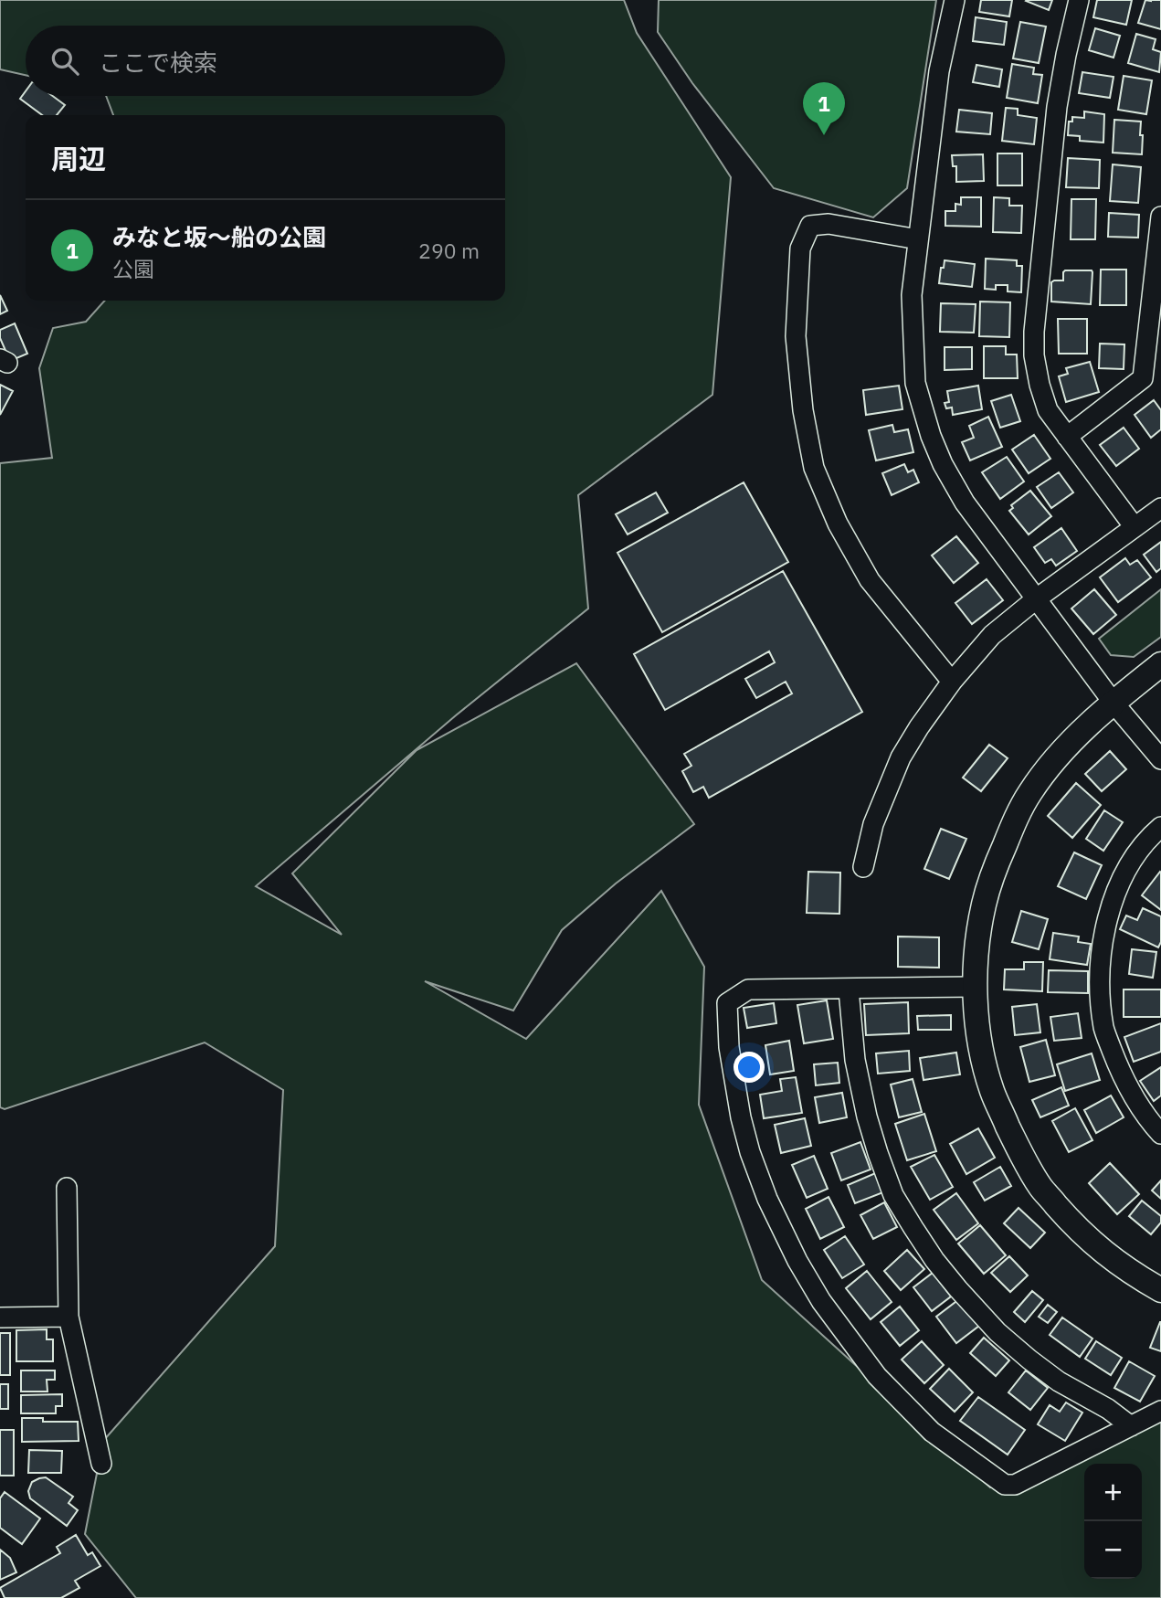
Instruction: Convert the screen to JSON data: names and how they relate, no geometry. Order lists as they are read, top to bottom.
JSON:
{
  "page": {
    "search": "ここで検索",
    "pins": "1",
    "heading": "周辺",
    "list": [
      {
        "mark": "1",
        "name": "みなと坂〜船の公園",
        "note": "公園",
        "value": "290 m"
      }
    ],
    "map_buttons": ["+", "−"]
  }
}
